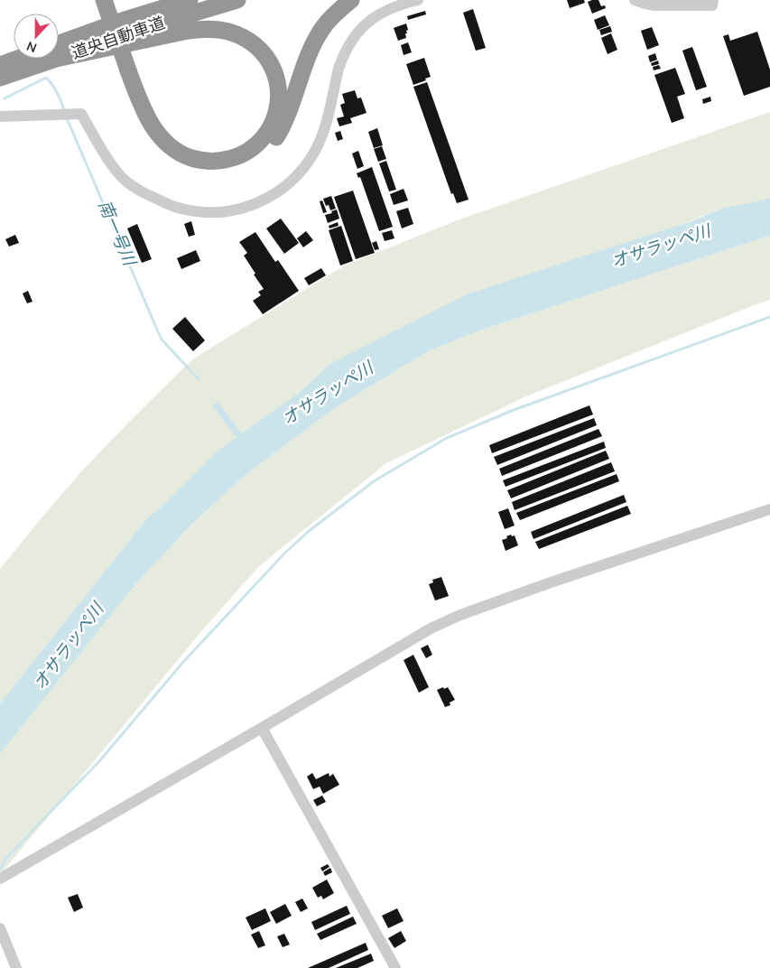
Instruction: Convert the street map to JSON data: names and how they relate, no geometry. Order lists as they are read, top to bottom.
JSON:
{
  "streets": {
    "highway": ["道央自動車道"]
  },
  "water": ["南一号川", "オサラッペ川"],
  "north": "bottom"
}
